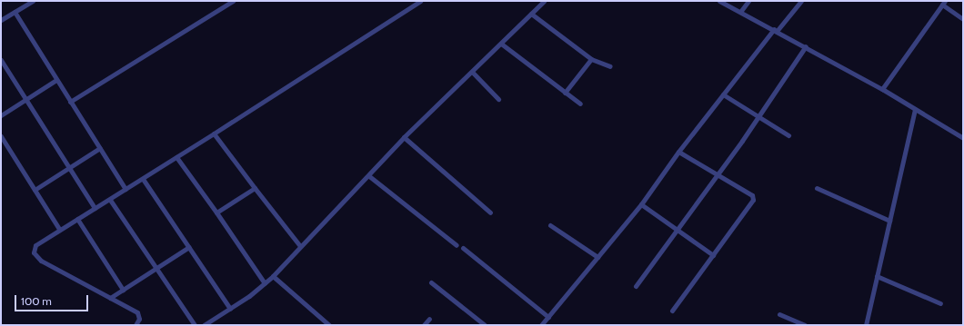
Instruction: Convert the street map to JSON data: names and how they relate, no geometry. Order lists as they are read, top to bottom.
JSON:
{
  "scale_bar": "100 m"
}
